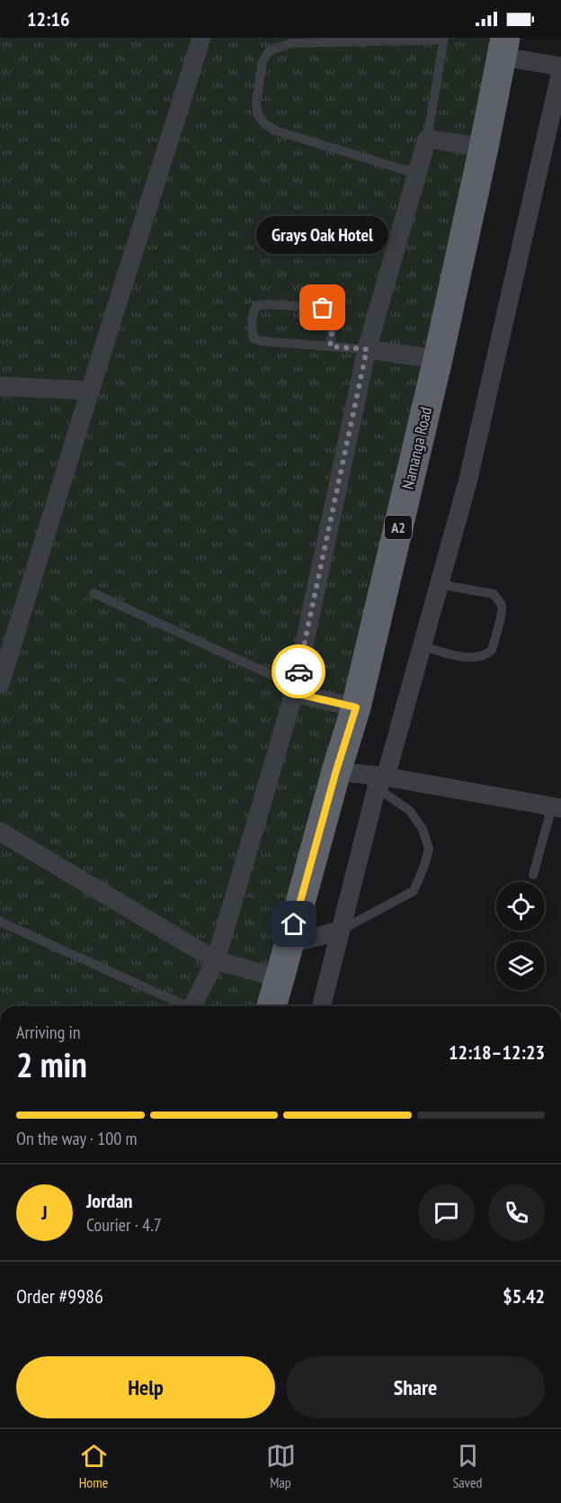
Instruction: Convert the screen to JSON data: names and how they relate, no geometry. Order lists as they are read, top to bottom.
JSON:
{
  "streets": {
    "highway": ["Namanga Road", "A2"]
  },
  "places": ["Grays Oak Hotel"],
  "page": {
    "status": "12:16",
    "bubble": "Grays Oak Hotel",
    "heading": ["2 min", "Arriving in", "12:18–12:23"],
    "panel": [
      "Jordan",
      "Courier · 4.7",
      "Order #9986",
      "$5.42"
    ],
    "bar": "On the way · 100 m",
    "round": "J",
    "buttons": ["Help", "Share"],
    "tabs": ["Home", "Map", "Saved"]
  }
}
